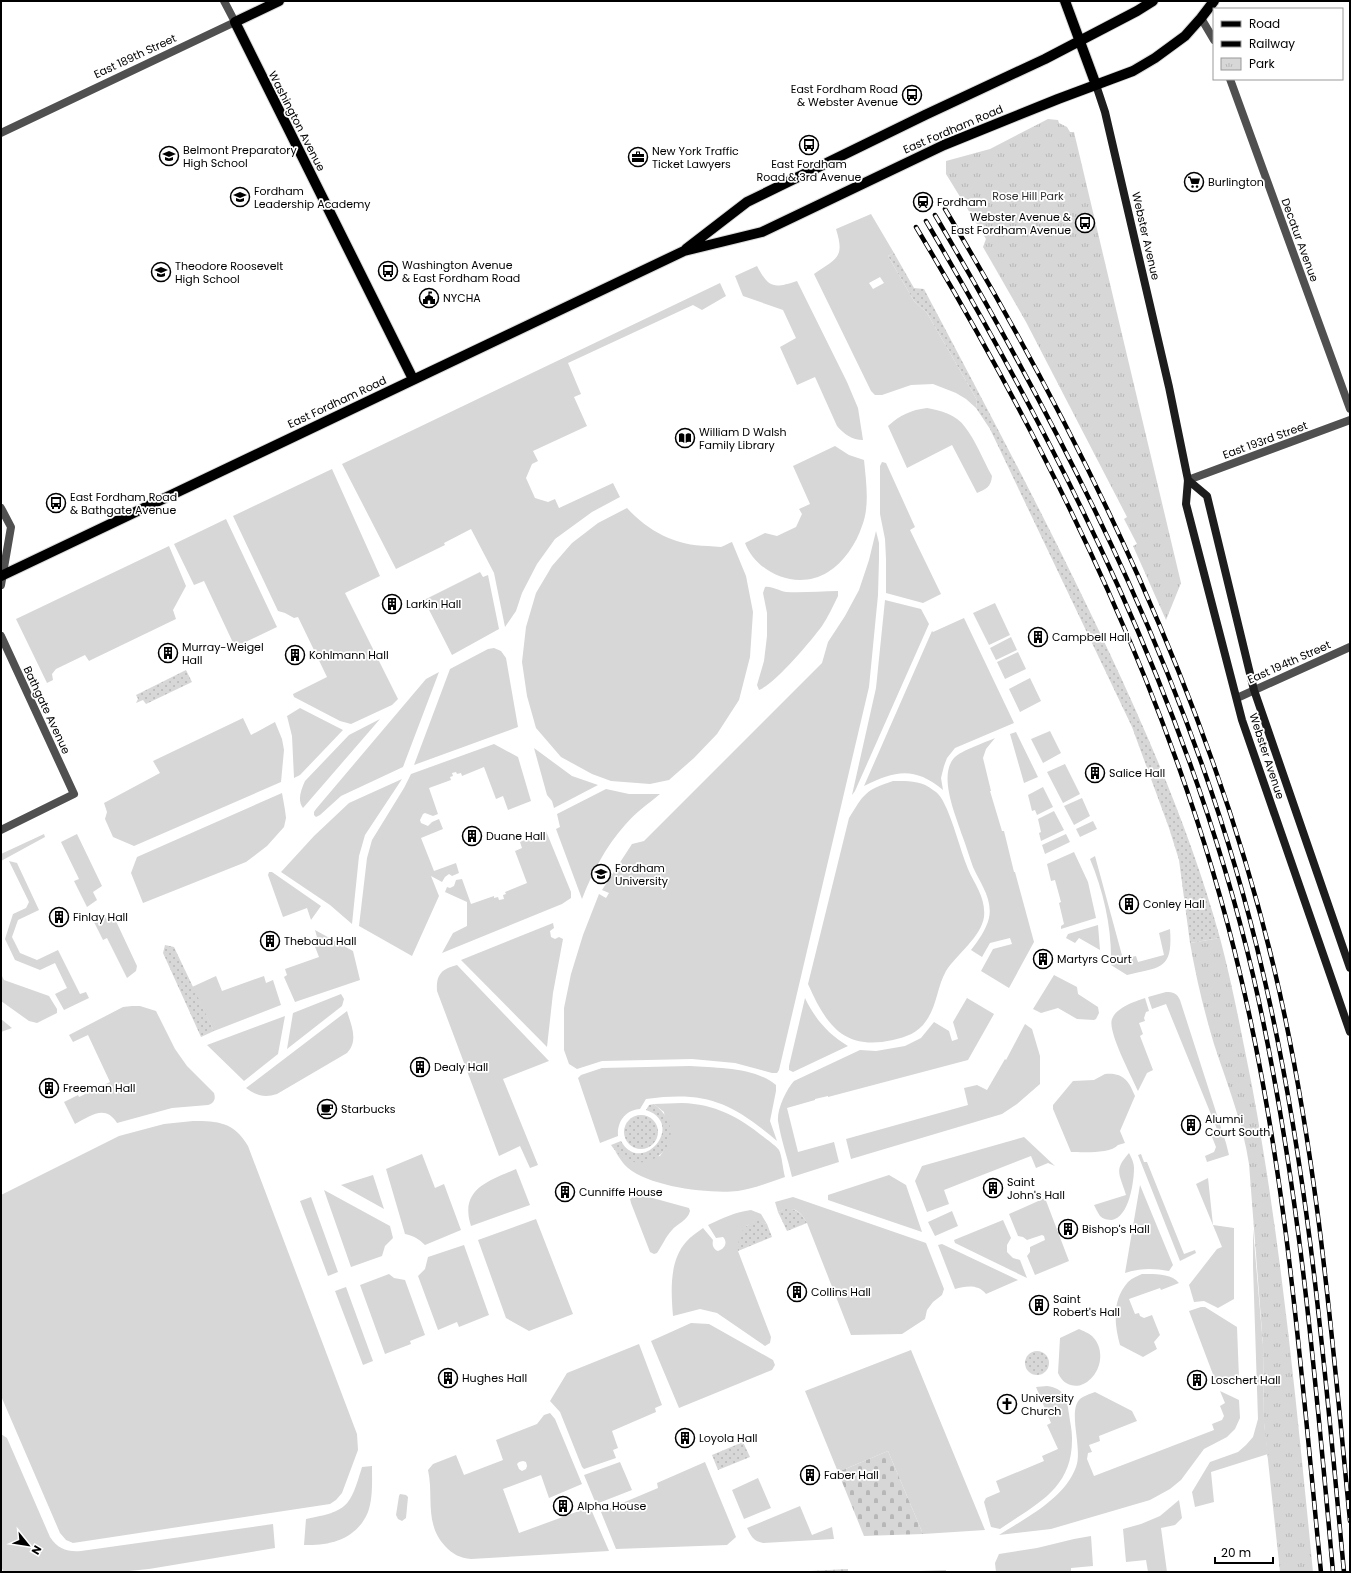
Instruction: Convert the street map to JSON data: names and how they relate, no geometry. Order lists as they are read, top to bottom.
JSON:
{
  "streets": {
    "main road": [
      "East 189th Street",
      "Washington Avenue",
      "East Fordham Road",
      "Webster Avenue"
    ],
    "street": [
      "Decatur Avenue",
      "East 193rd Street",
      "East 194th Street",
      "Bathgate Avenue"
    ]
  },
  "crossings": [
    ["East 189th Street", "Washington Avenue"],
    ["Washington Avenue", "East Fordham Road"],
    ["East Fordham Road", "Webster Avenue"],
    ["Webster Avenue", "East 193rd Street"],
    ["Webster Avenue", "East 194th Street"]
  ],
  "parks": ["Rose Hill Park"],
  "places": {
    "bus stop": [
      "East Fordham Road & Webster Avenue",
      "East Fordham Road & 3rd Avenue",
      "Webster Avenue & East Fordham Avenue",
      "Washington Avenue & East Fordham Road",
      "East Fordham Road & Bathgate Avenue"
    ],
    "school or university": [
      "Belmont Preparatory High School",
      "Fordham Leadership Academy",
      "Theodore Roosevelt High School",
      "Fordham University"
    ],
    "office": ["New York Traffic Ticket Lawyers"],
    "supermarket": ["Burlington"],
    "station": ["Fordham"],
    "public building": ["NYCHA"],
    "library": ["William D Walsh Family Library"],
    "building": [
      "Larkin Hall",
      "Campbell Hall",
      "Murray-Weigel Hall",
      "Kohlmann Hall",
      "Salice Hall",
      "Duane Hall",
      "Conley Hall",
      "Finlay Hall",
      "Thebaud Hall",
      "Martyrs Court",
      "Dealy Hall",
      "Freeman Hall",
      "Alumni Court South",
      "Saint John's Hall",
      "Cunniffe House",
      "Bishop's Hall",
      "Collins Hall",
      "Saint Robert's Hall",
      "Hughes Hall",
      "Loschert Hall",
      "Loyola Hall",
      "Faber Hall",
      "Alpha House"
    ],
    "cafe": ["Starbucks"],
    "church": ["University Church"]
  },
  "legend": ["Road", "Railway", "Park"],
  "scale_bar": "20 m",
  "north": "bottom right"
}
